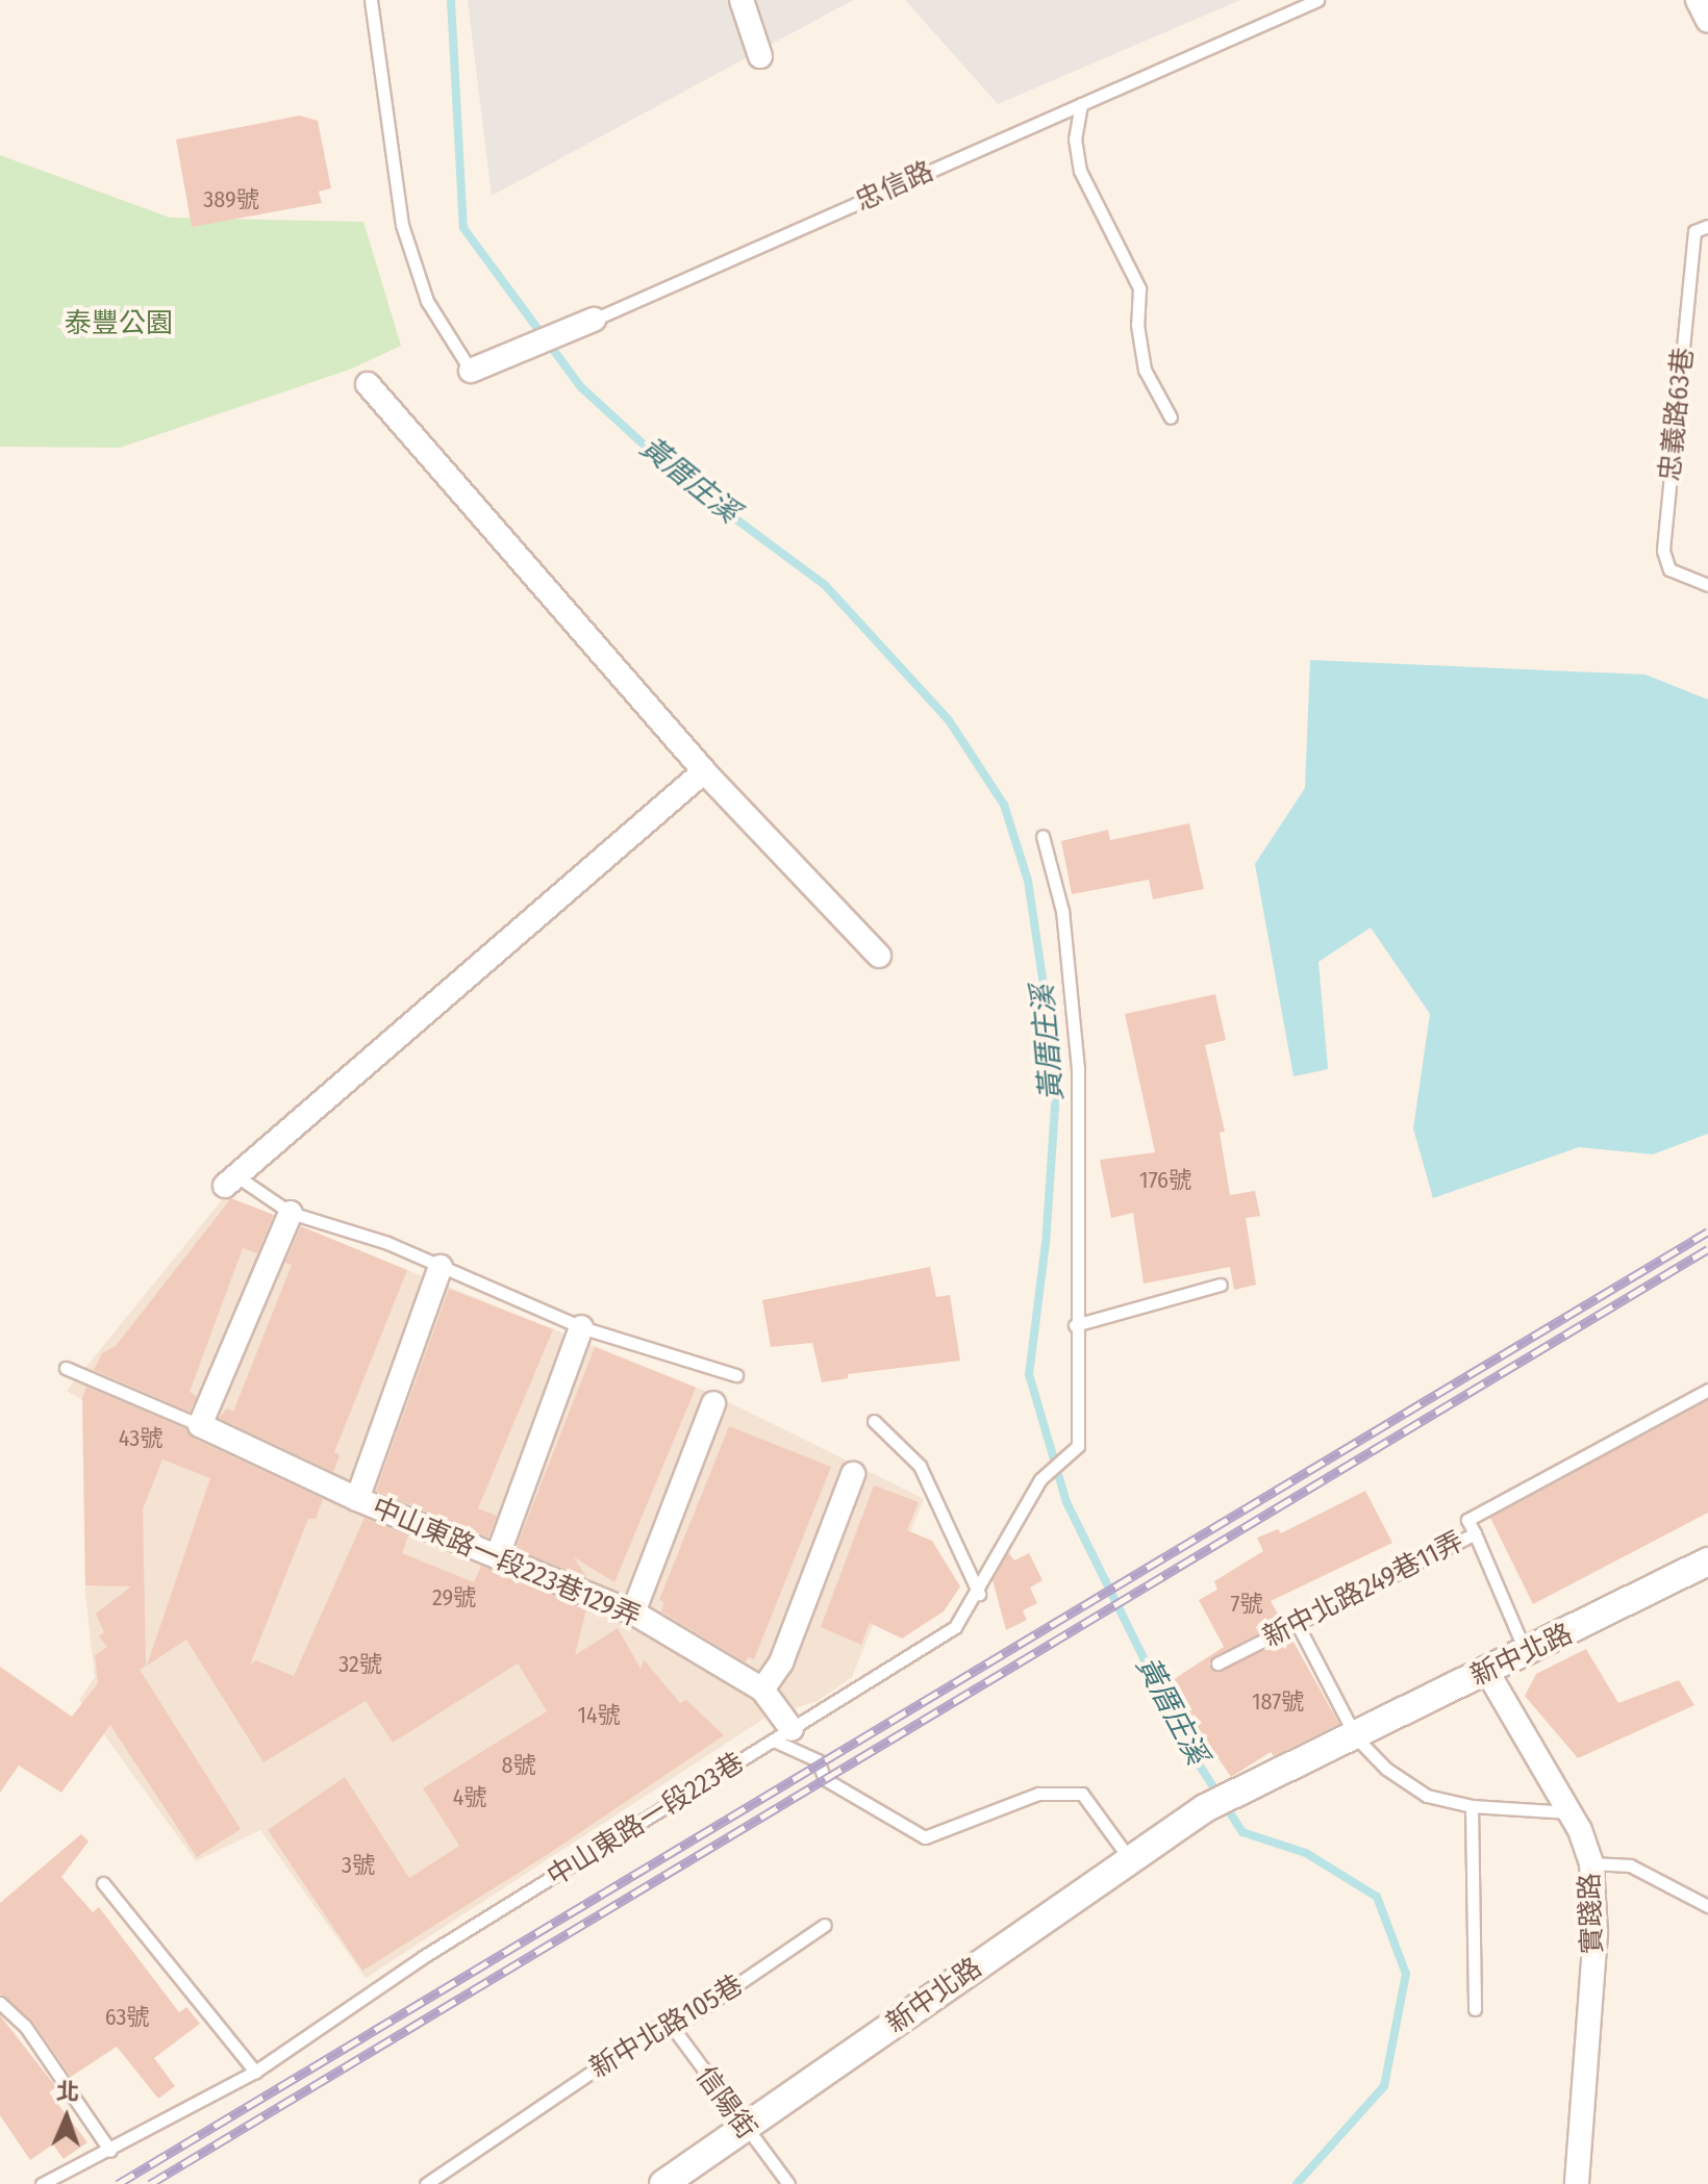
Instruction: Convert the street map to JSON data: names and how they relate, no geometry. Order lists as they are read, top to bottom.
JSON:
{
  "streets": {
    "street": [
      "忠信路",
      "中山東路一段223巷129弄",
      "新中北路",
      "實踐路"
    ],
    "lane": [
      "忠義路63巷",
      "新中北路249巷11弄",
      "中山東路一段223巷",
      "新中北路105巷",
      "信陽街"
    ]
  },
  "crossings": [
    ["中山東路一段223巷129弄", "中山東路一段223巷"],
    ["新中北路", "實踐路"],
    ["新中北路", "信陽街"],
    ["新中北路105巷", "信陽街"]
  ],
  "water": ["黃厝庄溪"],
  "parks": ["泰豐公園"],
  "house_numbers": [
    "389號",
    "176號",
    "43號",
    "29號",
    "7號",
    "32號",
    "187號",
    "14號",
    "8號",
    "4號",
    "3號",
    "63號"
  ],
  "north": "top"
}
